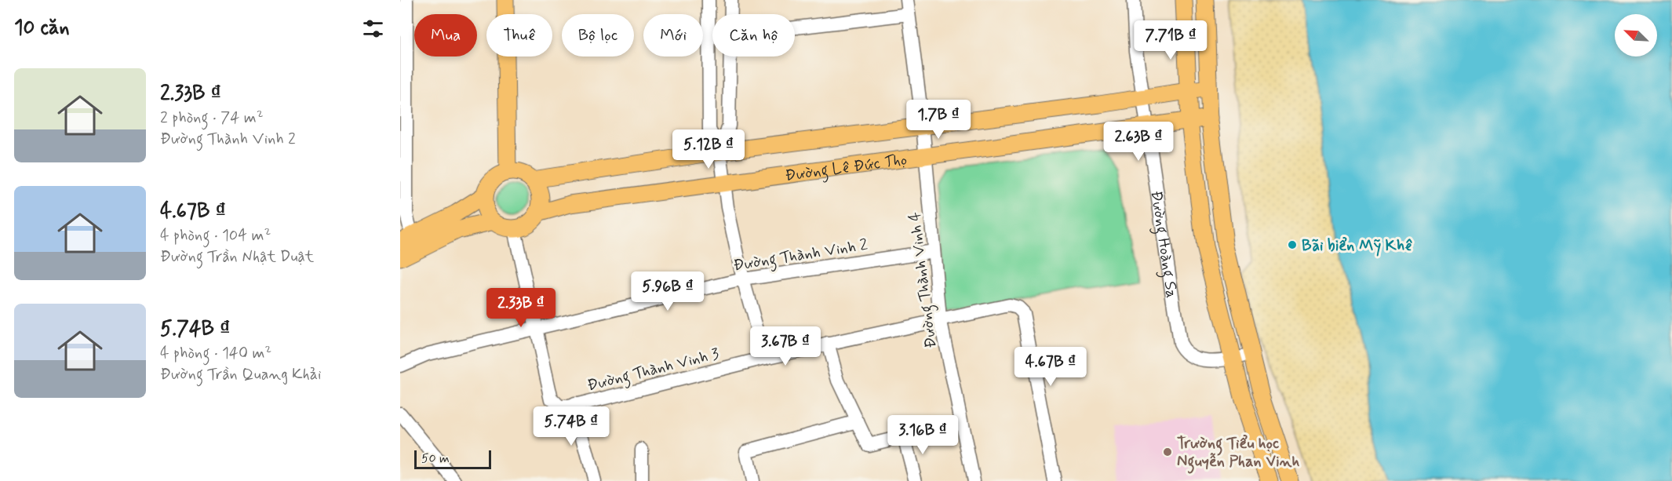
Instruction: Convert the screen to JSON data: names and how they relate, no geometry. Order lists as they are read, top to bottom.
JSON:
{
  "streets": {
    "main road": ["Đường Lê Đức Thọ"],
    "street": [
      "Đường Hoàng Sa",
      "Đường Thành Vinh 2",
      "Đường Thành Vinh 4",
      "Đường Thành Vinh 3"
    ]
  },
  "crossings": [
    ["Đường Lê Đức Thọ", "Đường Hoàng Sa"],
    ["Đường Lê Đức Thọ", "Đường Thành Vinh 4"],
    ["Đường Lê Đức Thọ", "Đường Thành Vinh 3"],
    ["Đường Thành Vinh 2", "Đường Thành Vinh 4"],
    ["Đường Thành Vinh 2", "Đường Thành Vinh 3"],
    ["Đường Thành Vinh 4", "Đường Thành Vinh 3"]
  ],
  "places": ["Bãi biển Mỹ Khê", "Trường Tiểu học Nguyễn Phan Vinh"],
  "scale_bar": "50 m",
  "north": "top left",
  "page": {
    "heading": "10 căn",
    "chip": [
      "Mua",
      "Thuê",
      "Bộ lọc",
      "Mới",
      "Căn hộ"
    ],
    "price": [
      "7.71B ₫",
      "1.7B ₫",
      "2.63B ₫",
      "5.12B ₫",
      "5.96B ₫",
      "2.33B ₫",
      "3.67B ₫",
      "4.67B ₫",
      "5.74B ₫",
      "3.16B ₫"
    ],
    "list": [
      {
        "name": "2.33B ₫",
        "note": "2 phòng · 74 m² · Đường Thành Vinh 2"
      },
      {
        "name": "4.67B ₫",
        "note": "4 phòng · 104 m² · Đường Trần Nhật Duật"
      },
      {
        "name": "5.74B ₫",
        "note": "4 phòng · 140 m² · Đường Trần Quang Khải"
      }
    ],
    "scale": "50 m"
  }
}
